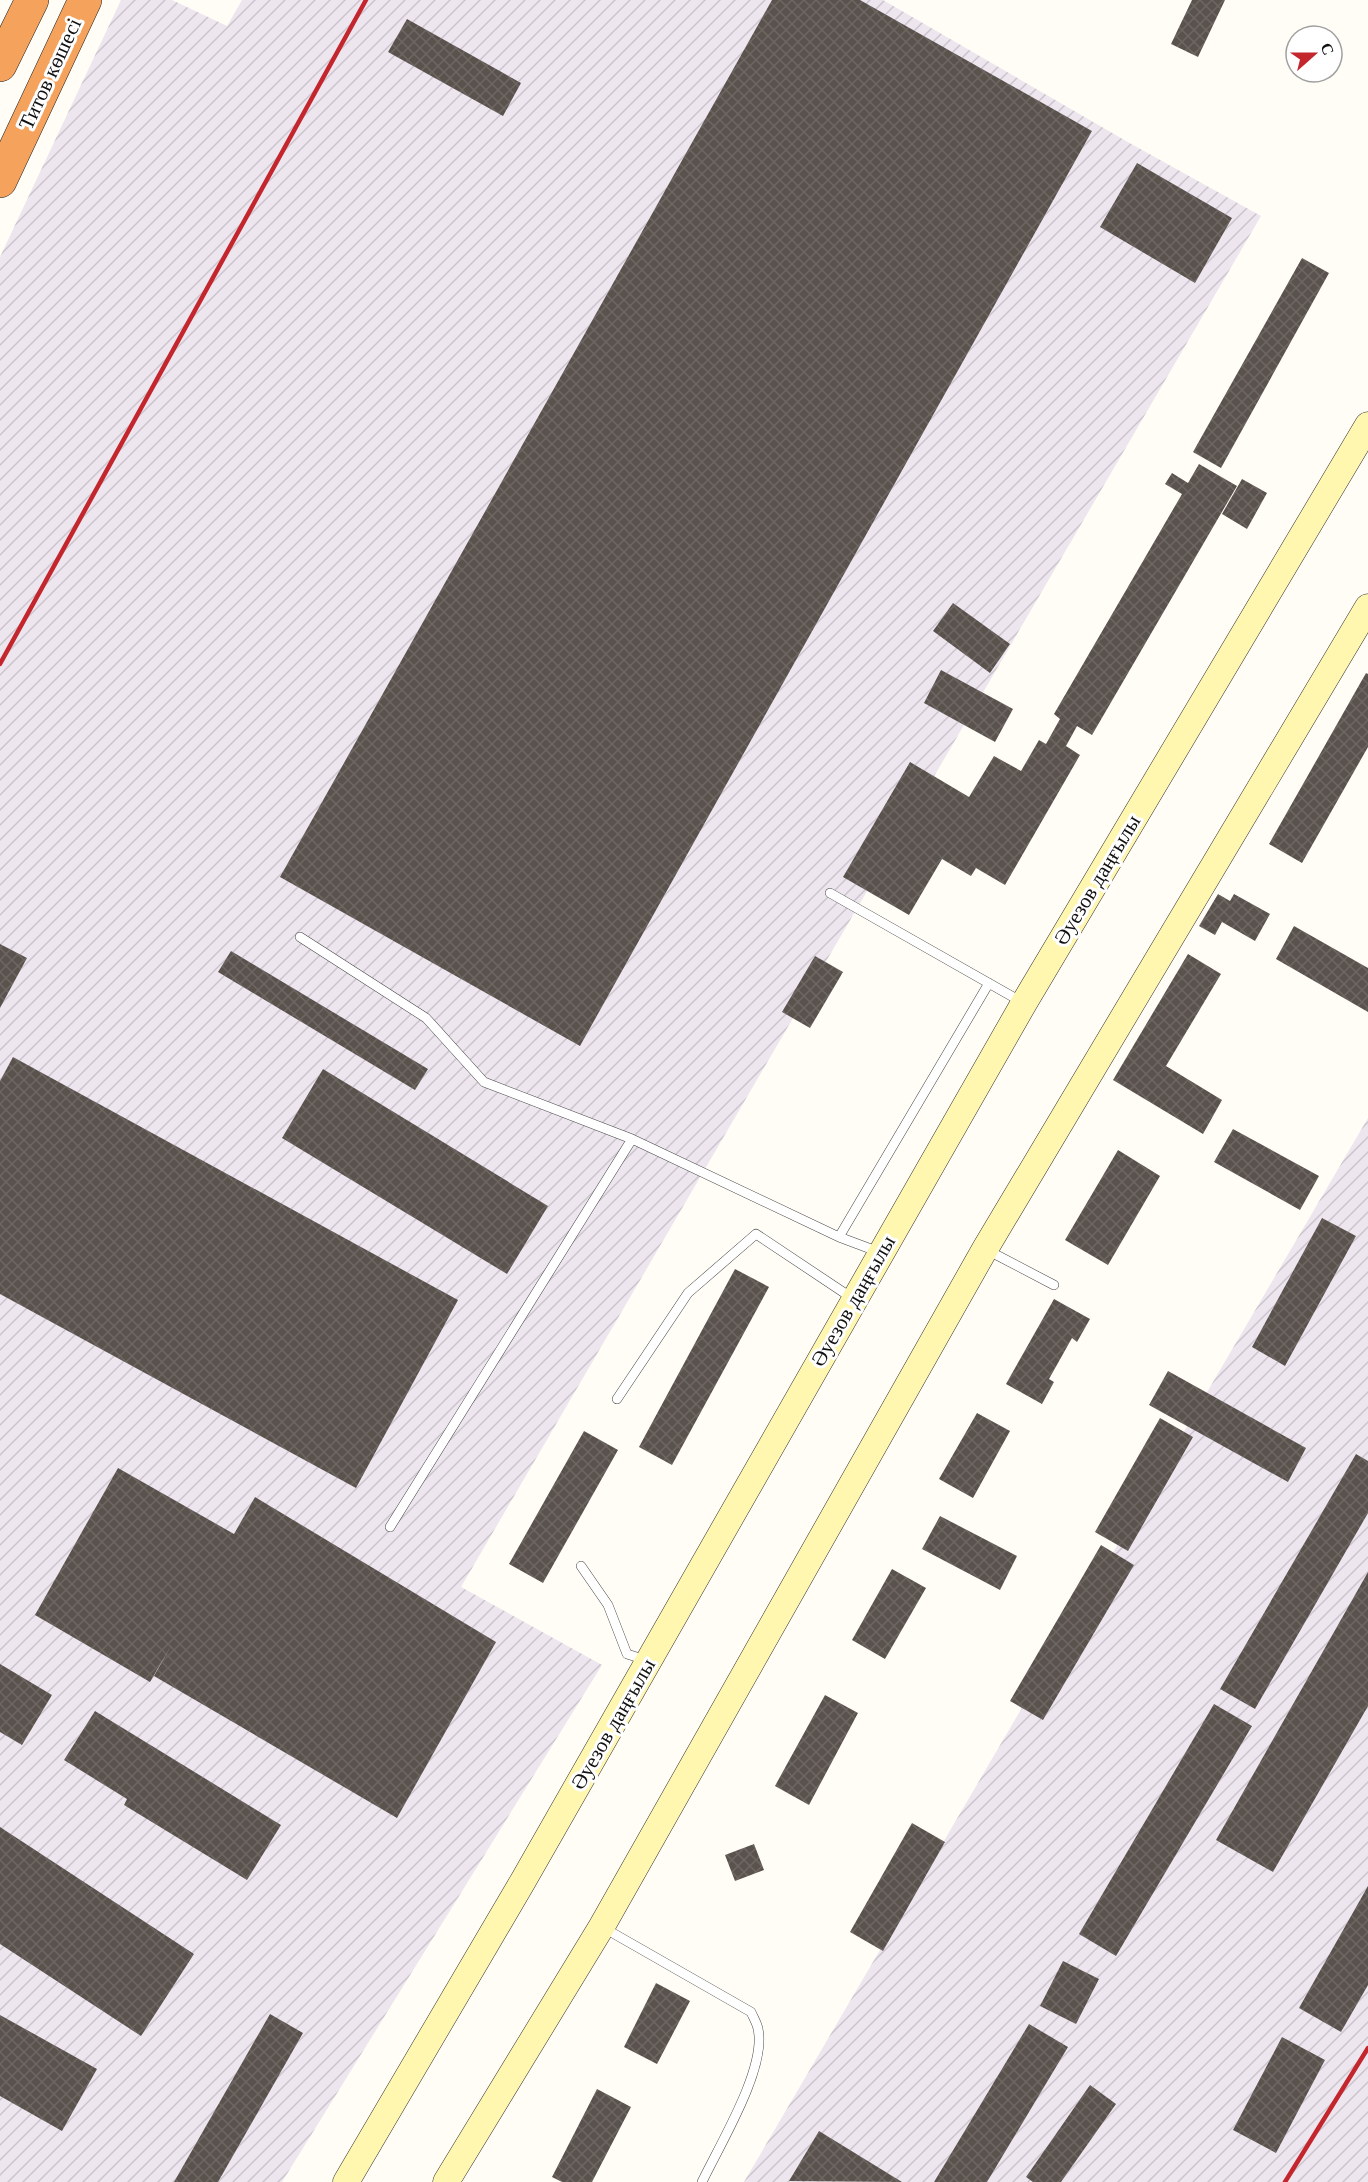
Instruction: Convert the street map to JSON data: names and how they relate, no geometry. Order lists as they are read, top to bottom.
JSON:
{
  "streets": {
    "highway": ["Титов көшесі"],
    "main road": ["Әуезов даңғылы"]
  },
  "north": "right"
}
